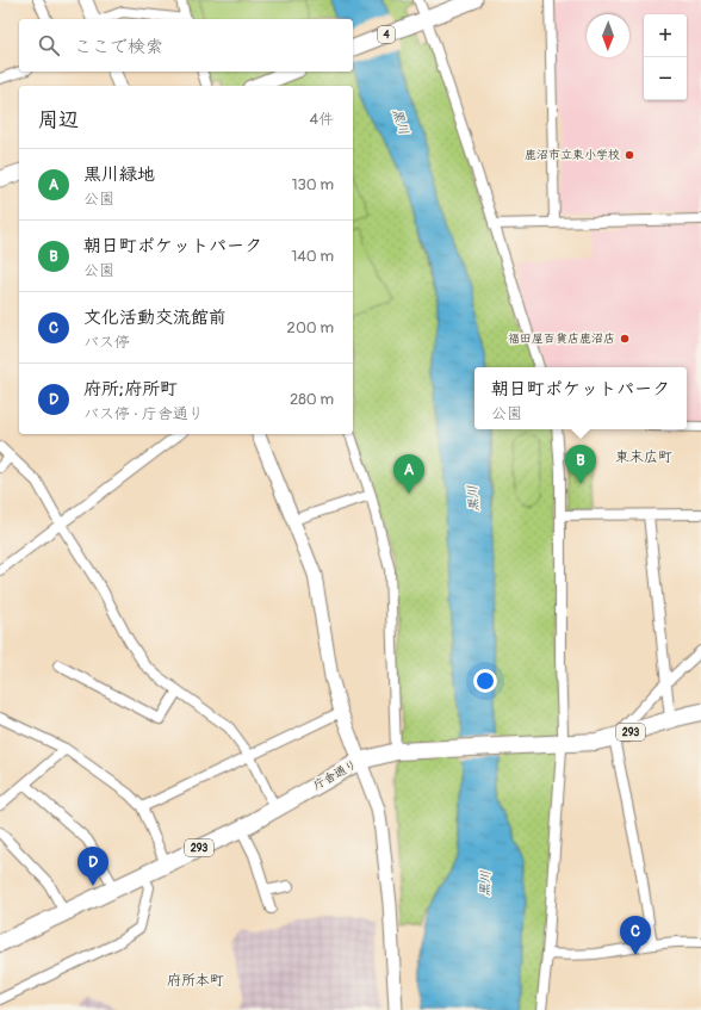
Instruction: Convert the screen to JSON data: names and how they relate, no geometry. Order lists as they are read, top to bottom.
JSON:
{
  "streets": {
    "highway": ["293", "庁舎通り"],
    "main road": ["4"]
  },
  "districts": ["東末広町", "府所本町"],
  "water": ["黒川"],
  "places": ["鹿沼市立東小学校", "福田屋百貨店鹿沼店"],
  "north": "bottom",
  "page": {
    "map_buttons": ["+", "−"],
    "search": "ここで検索",
    "heading": ["周辺", "4件"],
    "list": [
      {
        "mark": "A",
        "name": "黒川緑地",
        "note": "公園",
        "value": "130 m"
      },
      {
        "mark": "B",
        "name": "朝日町ポケットパーク",
        "note": "公園",
        "value": "140 m"
      },
      {
        "mark": "C",
        "name": "文化活動交流館前",
        "note": "バス停",
        "value": "200 m"
      },
      {
        "mark": "D",
        "name": "府所;府所町",
        "note": "バス停 · 庁舎通り",
        "value": "280 m"
      }
    ],
    "popup": ["朝日町ポケットパーク", "公園"],
    "pins": [
      "B",
      "A",
      "D",
      "C"
    ]
  }
}
